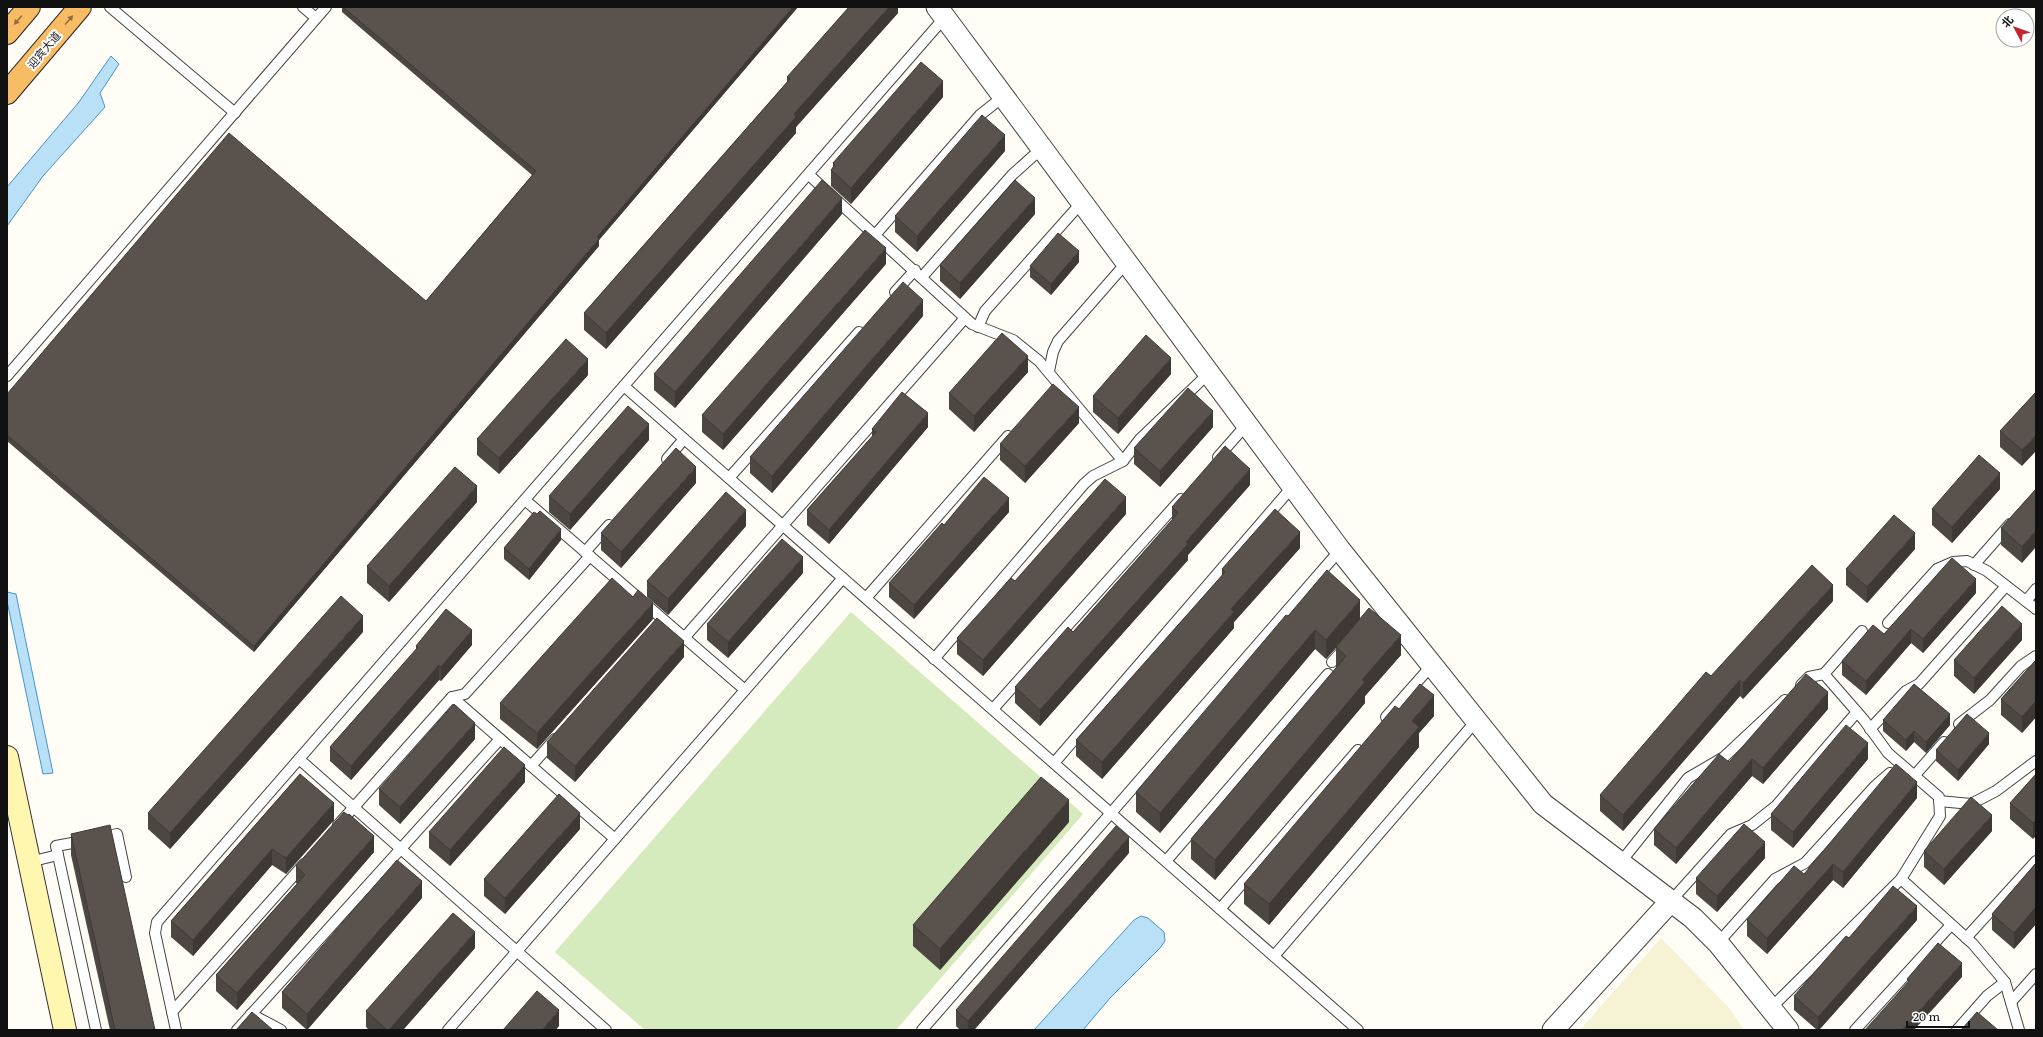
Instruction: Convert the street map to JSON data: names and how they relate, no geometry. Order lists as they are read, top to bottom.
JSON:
{
  "streets": {
    "highway": ["迎宾大道"]
  },
  "scale_bar": "20 m",
  "north": "top left"
}
